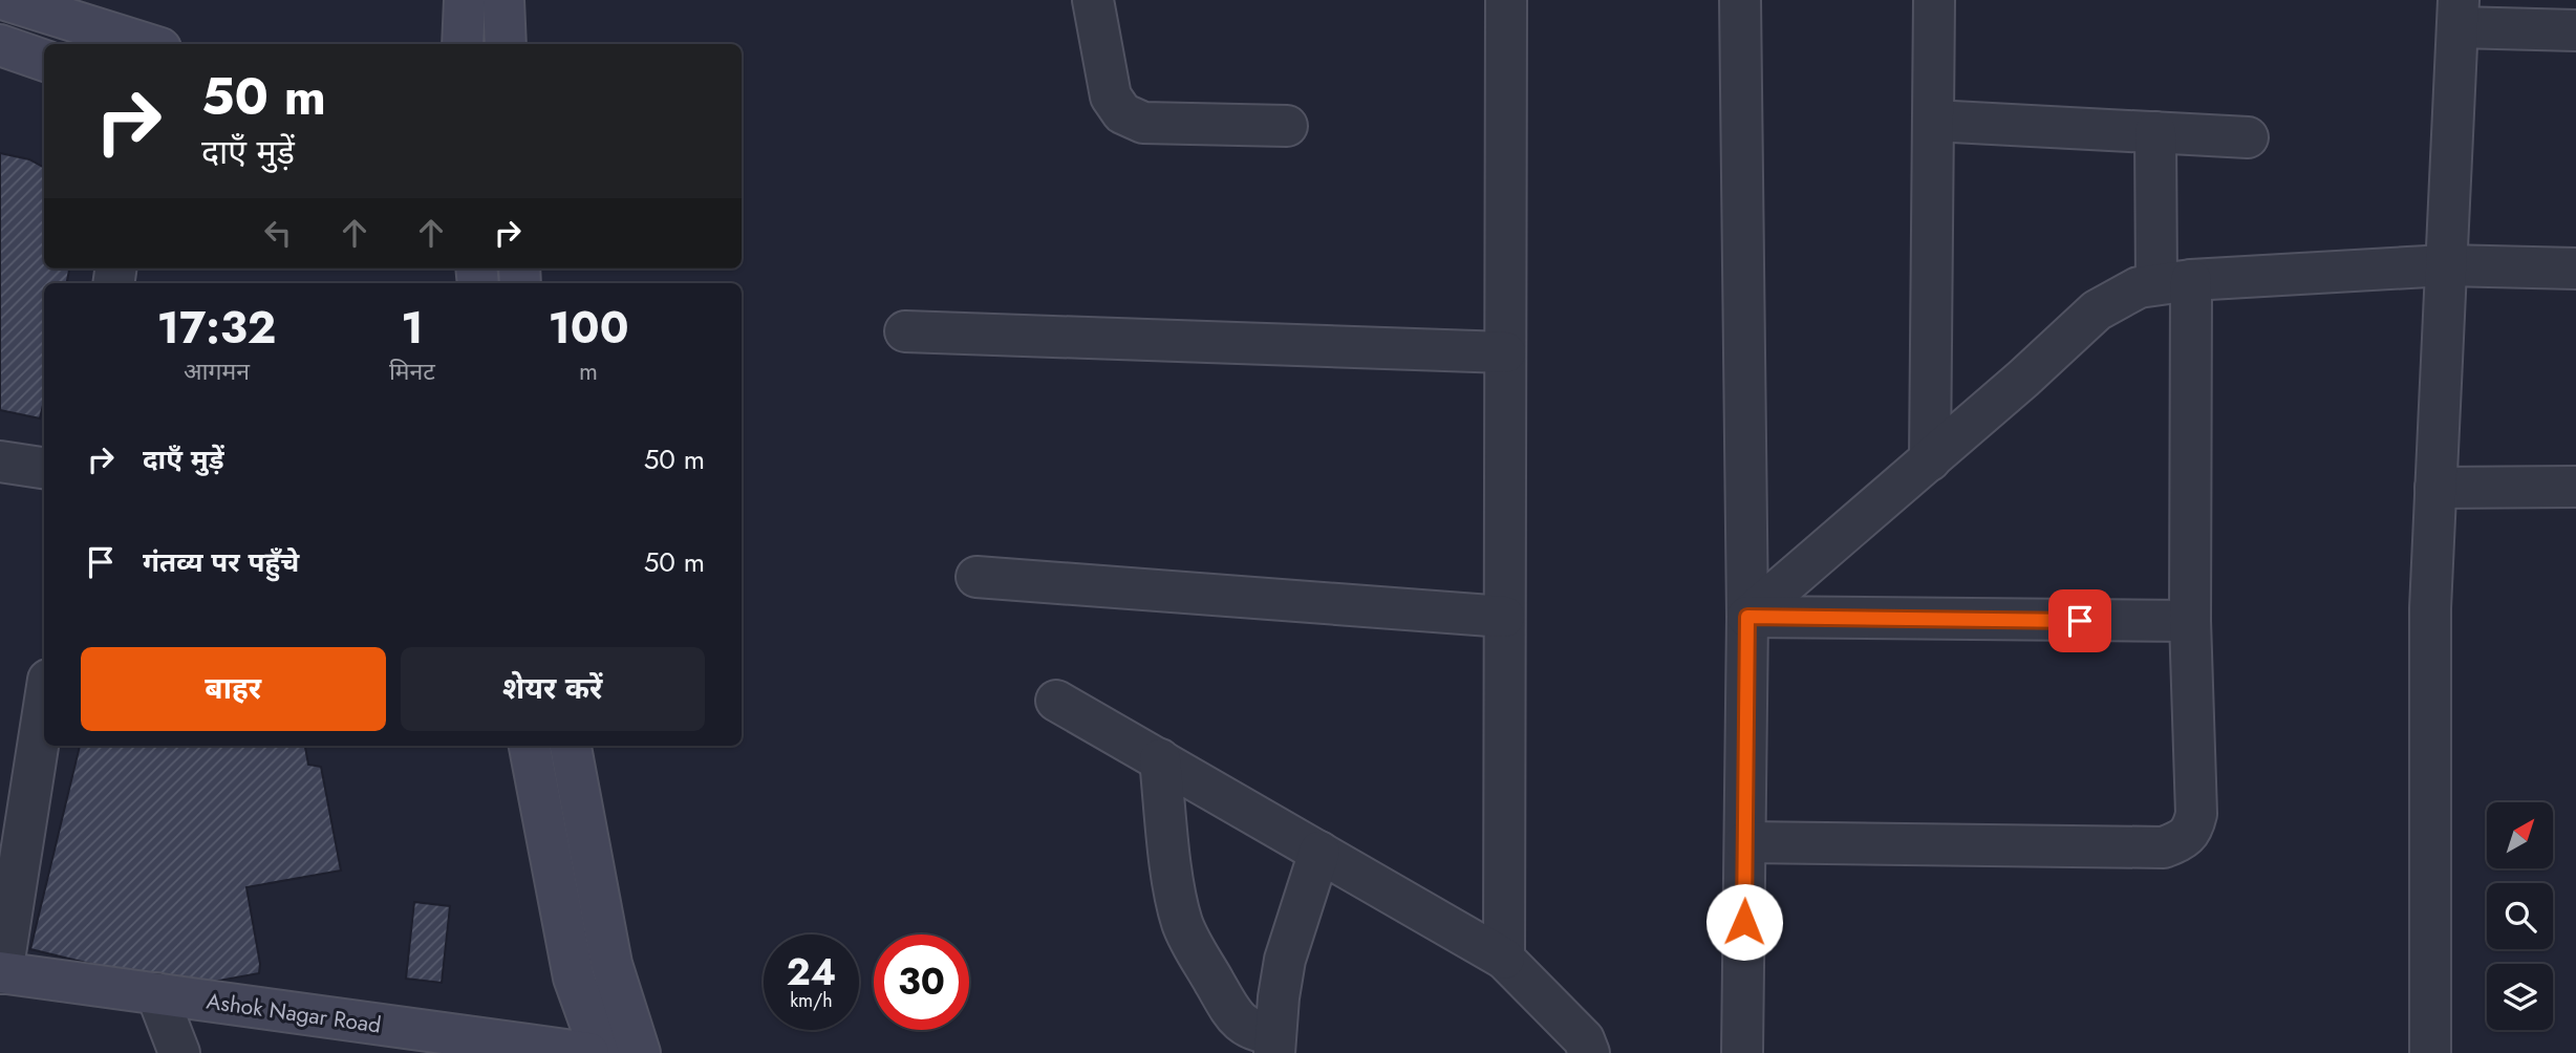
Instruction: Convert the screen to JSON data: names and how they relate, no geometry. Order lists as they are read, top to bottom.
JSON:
{
  "streets": {
    "street": ["Ashok Nagar Road"]
  },
  "north": "top right",
  "page": {
    "turn": ["50 m", "दाएँ मुड़ें"],
    "eta": [
      "17:32",
      "आगमन",
      "1",
      "मिनट",
      "100",
      "m"
    ],
    "list": [
      {
        "name": "दाएँ मुड़ें",
        "value": "50 m"
      },
      {
        "name": "गंतव्य पर पहुँचे",
        "value": "50 m"
      }
    ],
    "buttons": ["बाहर", "शेयर करें"],
    "speed": "24 km/h",
    "limit": "30"
  }
}
